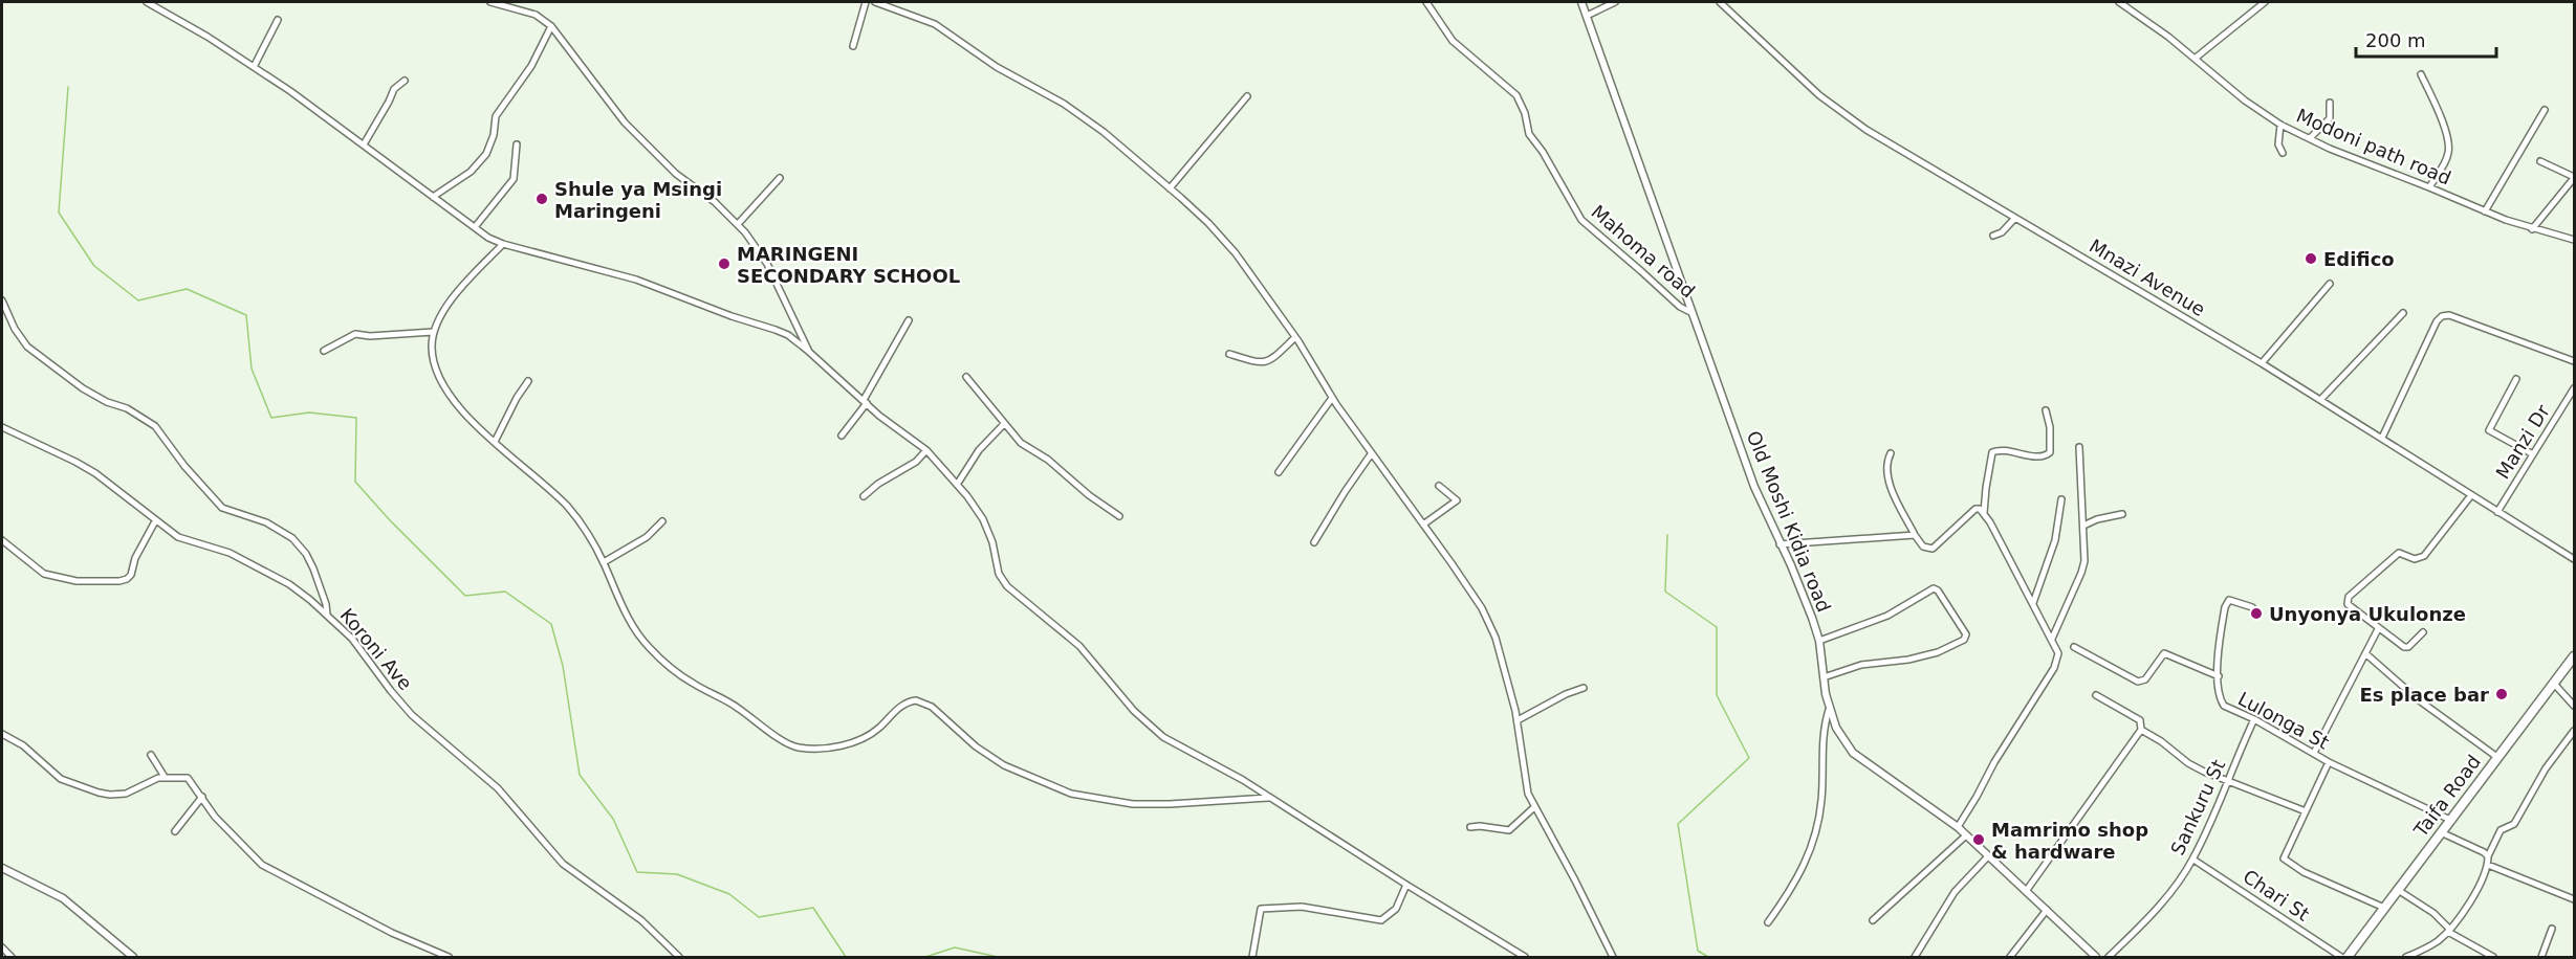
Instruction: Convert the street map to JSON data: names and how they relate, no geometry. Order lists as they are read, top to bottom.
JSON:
{
  "streets": {
    "highway": ["Taifa Road"],
    "street": [
      "Modoni path road",
      "Mahoma road",
      "Mnazi Avenue",
      "Manzi Dr",
      "Old Moshi Kidia road",
      "Koroni Ave",
      "Lulonga St",
      "Sankuru St",
      "Chari St"
    ]
  },
  "crossings": [
    ["Mahoma road", "Old Moshi Kidia road"],
    ["Mnazi Avenue", "Manzi Dr"],
    ["Lulonga St", "Taifa Road"],
    ["Lulonga St", "Sankuru St"],
    ["Sankuru St", "Chari St"]
  ],
  "places": [
    "Shule ya Msingi Maringeni",
    "Edifico",
    "MARINGENI SECONDARY SCHOOL",
    "Unyonya Ukulonze",
    "Es place bar",
    "Mamrimo shop & hardware"
  ],
  "scale_bar": "200 m"
}
